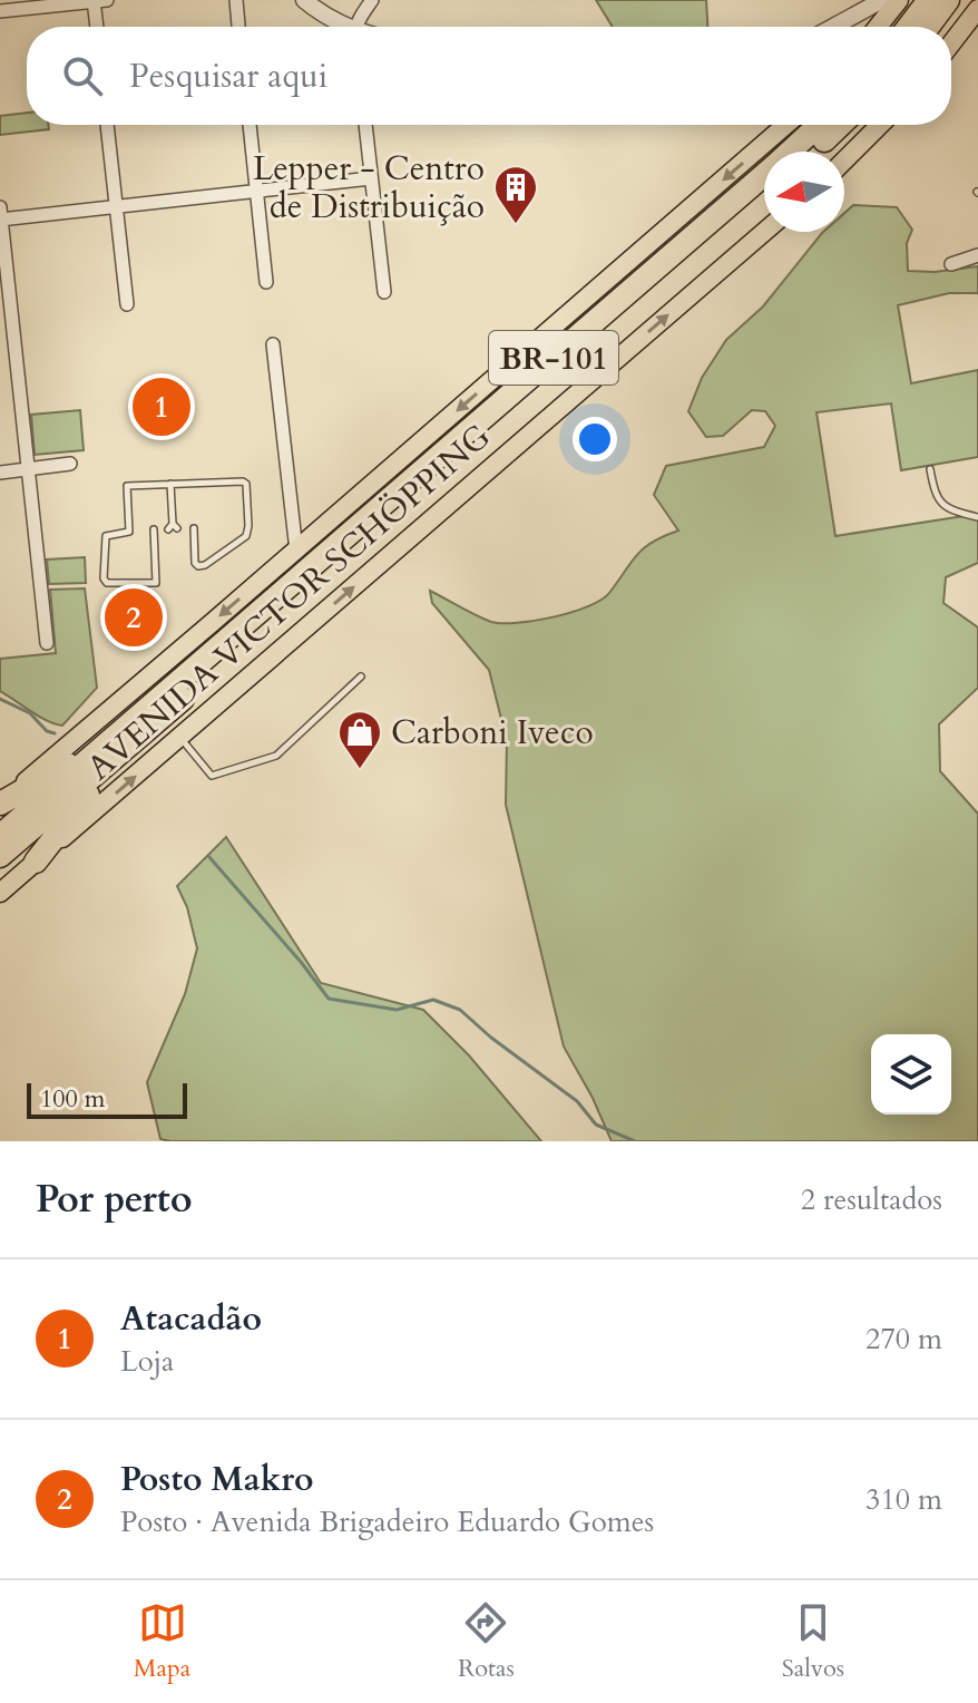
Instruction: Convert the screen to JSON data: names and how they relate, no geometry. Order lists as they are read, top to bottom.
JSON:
{
  "streets": {
    "highway": ["BR-101"],
    "main road": ["AVENIDA VICTOR SCHÖPPING"]
  },
  "places": {
    "building": ["Lepper - Centro de Distribuição"],
    "shop": ["Carboni Iveco"]
  },
  "scale_bar": "100 m",
  "north": "left",
  "page": {
    "search": "Pesquisar aqui",
    "pins": ["1", "2"],
    "scale": "100 m",
    "heading": ["Por perto", "2 resultados"],
    "list": [
      {
        "mark": "1",
        "name": "Atacadão",
        "note": "Loja",
        "value": "270 m"
      },
      {
        "mark": "2",
        "name": "Posto Makro",
        "note": "Posto · Avenida Brigadeiro Eduardo Gomes",
        "value": "310 m"
      }
    ],
    "nav": ["Mapa", "Rotas", "Salvos"]
  }
}
